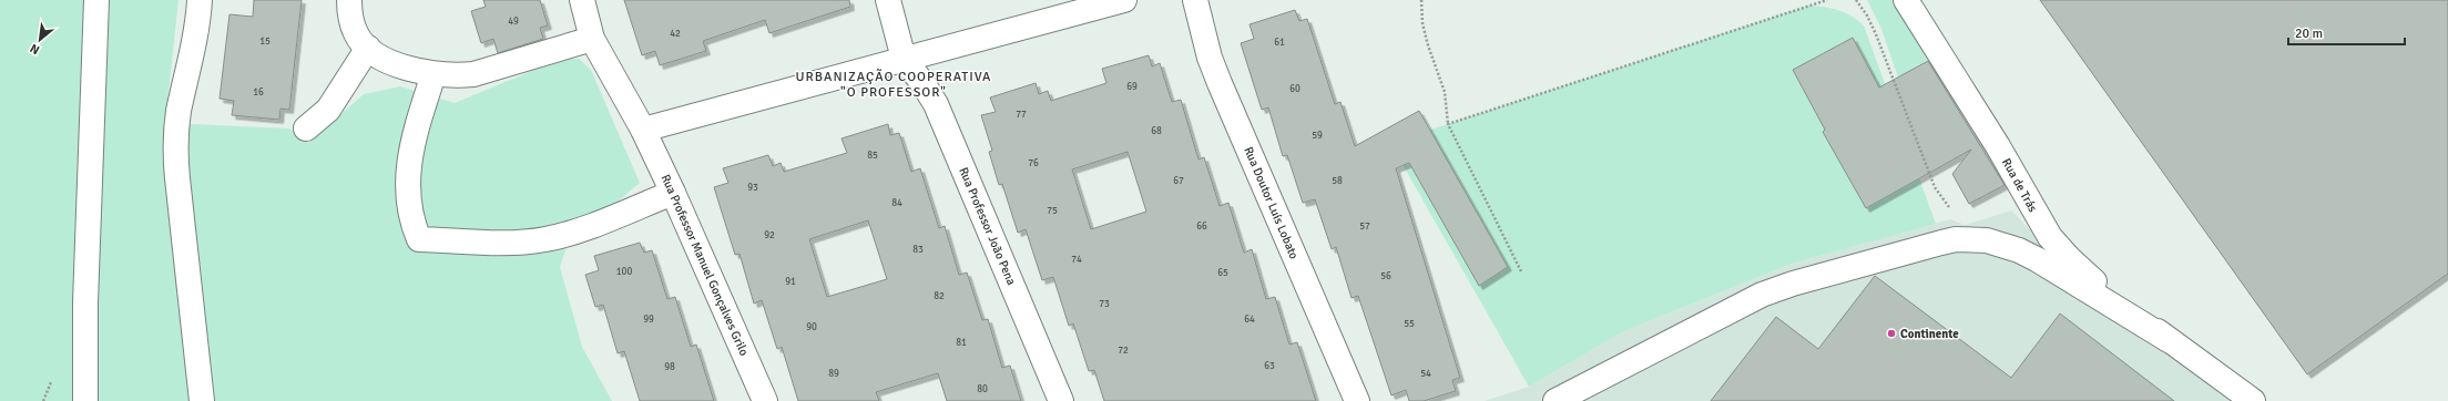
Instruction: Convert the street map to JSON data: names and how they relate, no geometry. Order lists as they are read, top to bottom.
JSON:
{
  "streets": {
    "street": [
      "Rua de Trás",
      "Rua Doutor Luís Lobato",
      "Rua Professor João Pena",
      "Rua Professor Manuel Gonçalves Grilo"
    ]
  },
  "districts": ["URBANIZAÇÃO COOPERATIVA \"O PROFESSOR\""],
  "places": ["Continente"],
  "house_numbers": [
    "49",
    "42",
    "15",
    "61",
    "69",
    "60",
    "16",
    "77",
    "68",
    "59",
    "85",
    "76",
    "67",
    "58",
    "93",
    "84",
    "75",
    "66",
    "57",
    "92",
    "83",
    "74",
    "100",
    "65",
    "56",
    "91",
    "82",
    "73",
    "99",
    "64",
    "55",
    "90",
    "81",
    "72",
    "63",
    "98",
    "89",
    "54",
    "80"
  ],
  "scale_bar": "20 m",
  "north": "bottom left"
}
